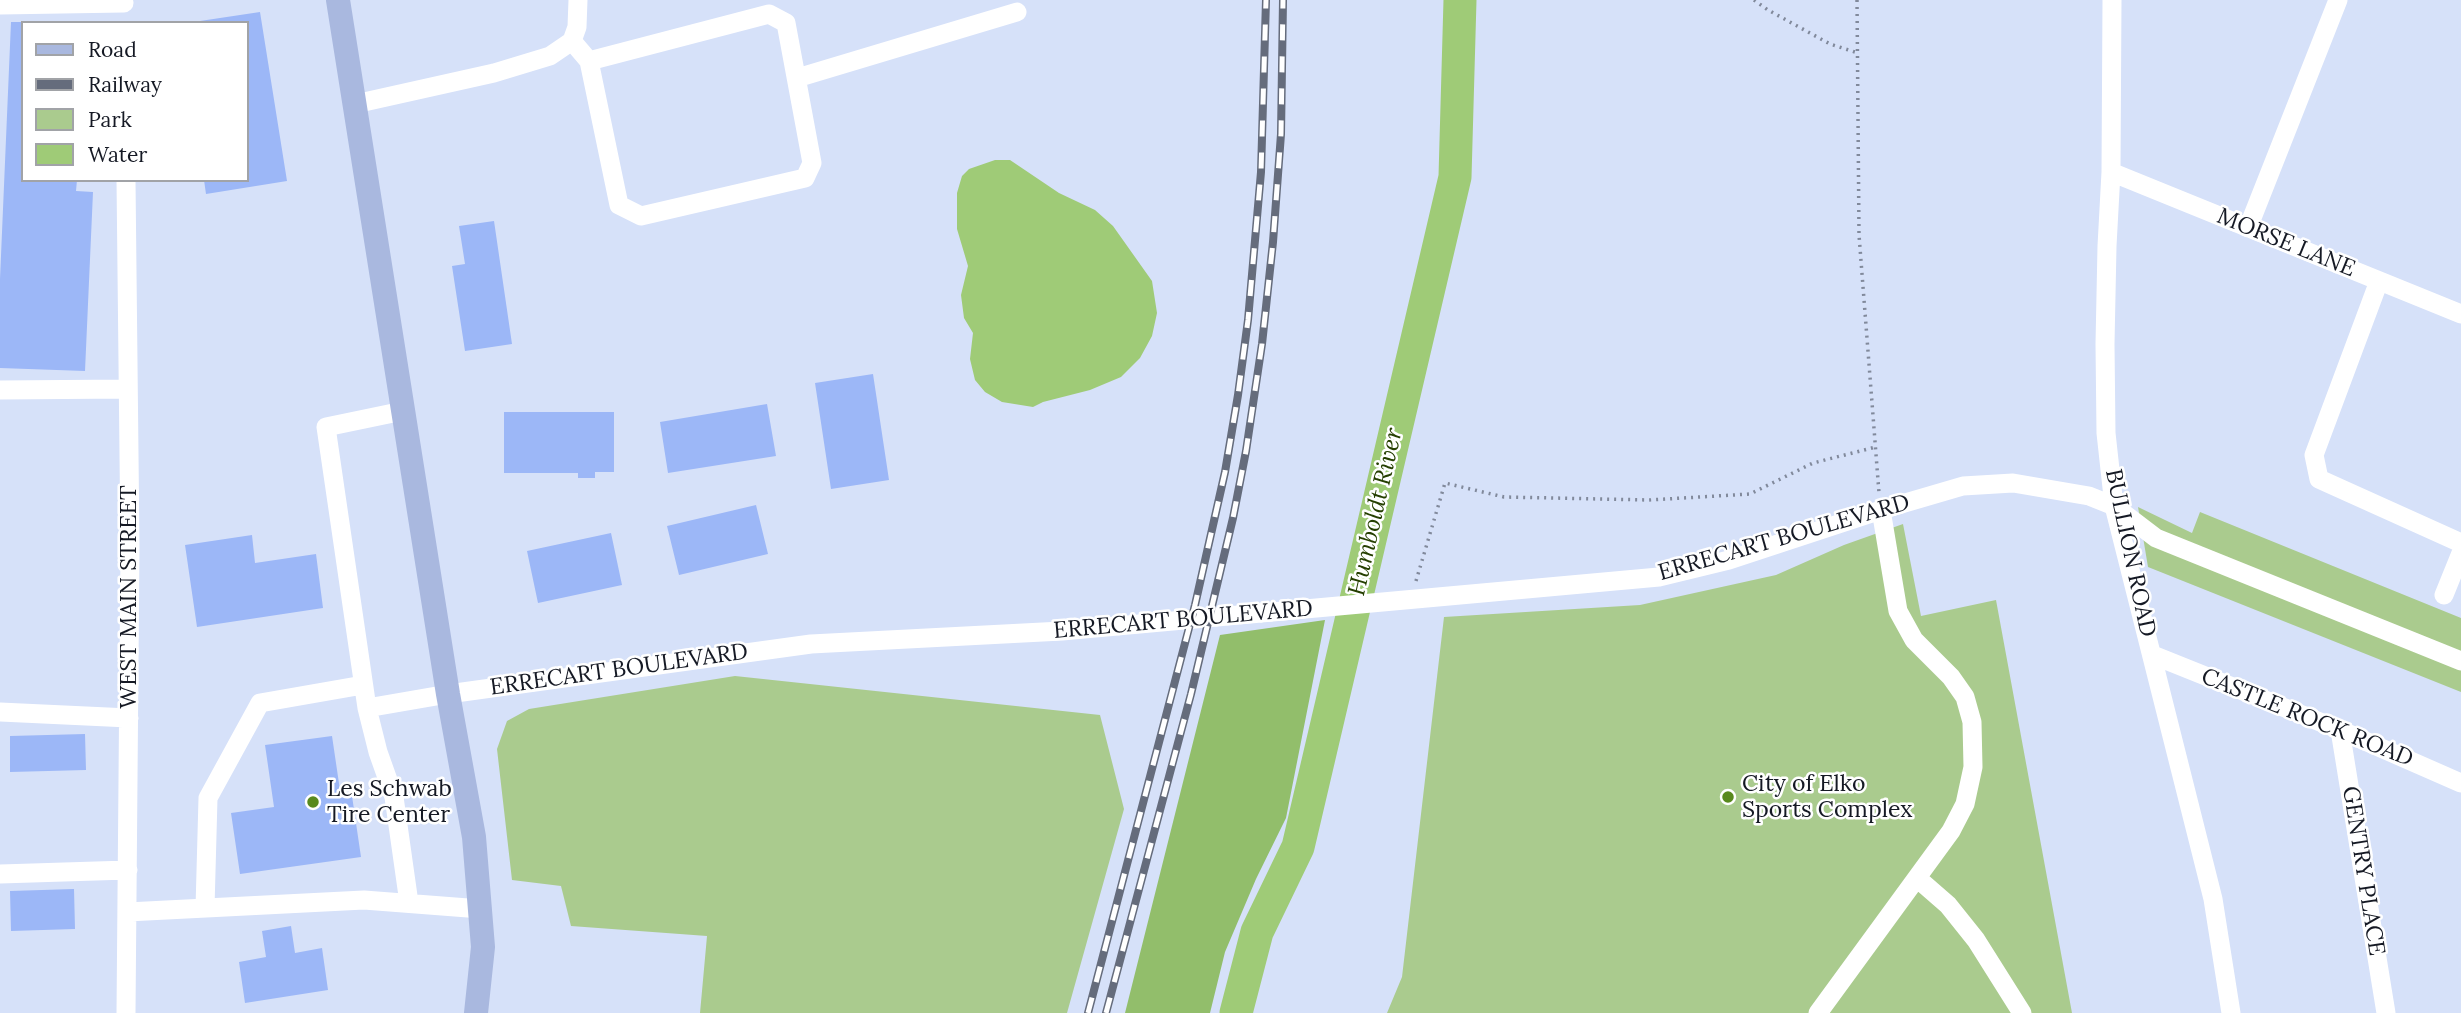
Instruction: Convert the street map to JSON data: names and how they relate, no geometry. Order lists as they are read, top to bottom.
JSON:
{
  "streets": {
    "street": [
      "MORSE LANE",
      "ERRECART BOULEVARD",
      "BULLION ROAD",
      "WEST MAIN STREET",
      "CASTLE ROCK ROAD",
      "GENTRY PLACE"
    ]
  },
  "crossings": [
    ["MORSE LANE", "BULLION ROAD"],
    ["ERRECART BOULEVARD", "BULLION ROAD"],
    ["BULLION ROAD", "CASTLE ROCK ROAD"],
    ["CASTLE ROCK ROAD", "GENTRY PLACE"]
  ],
  "water": ["Humboldt River"],
  "places": ["City of Elko Sports Complex", "Les Schwab Tire Center"],
  "legend": [
    "Road",
    "Railway",
    "Park",
    "Water"
  ]
}
